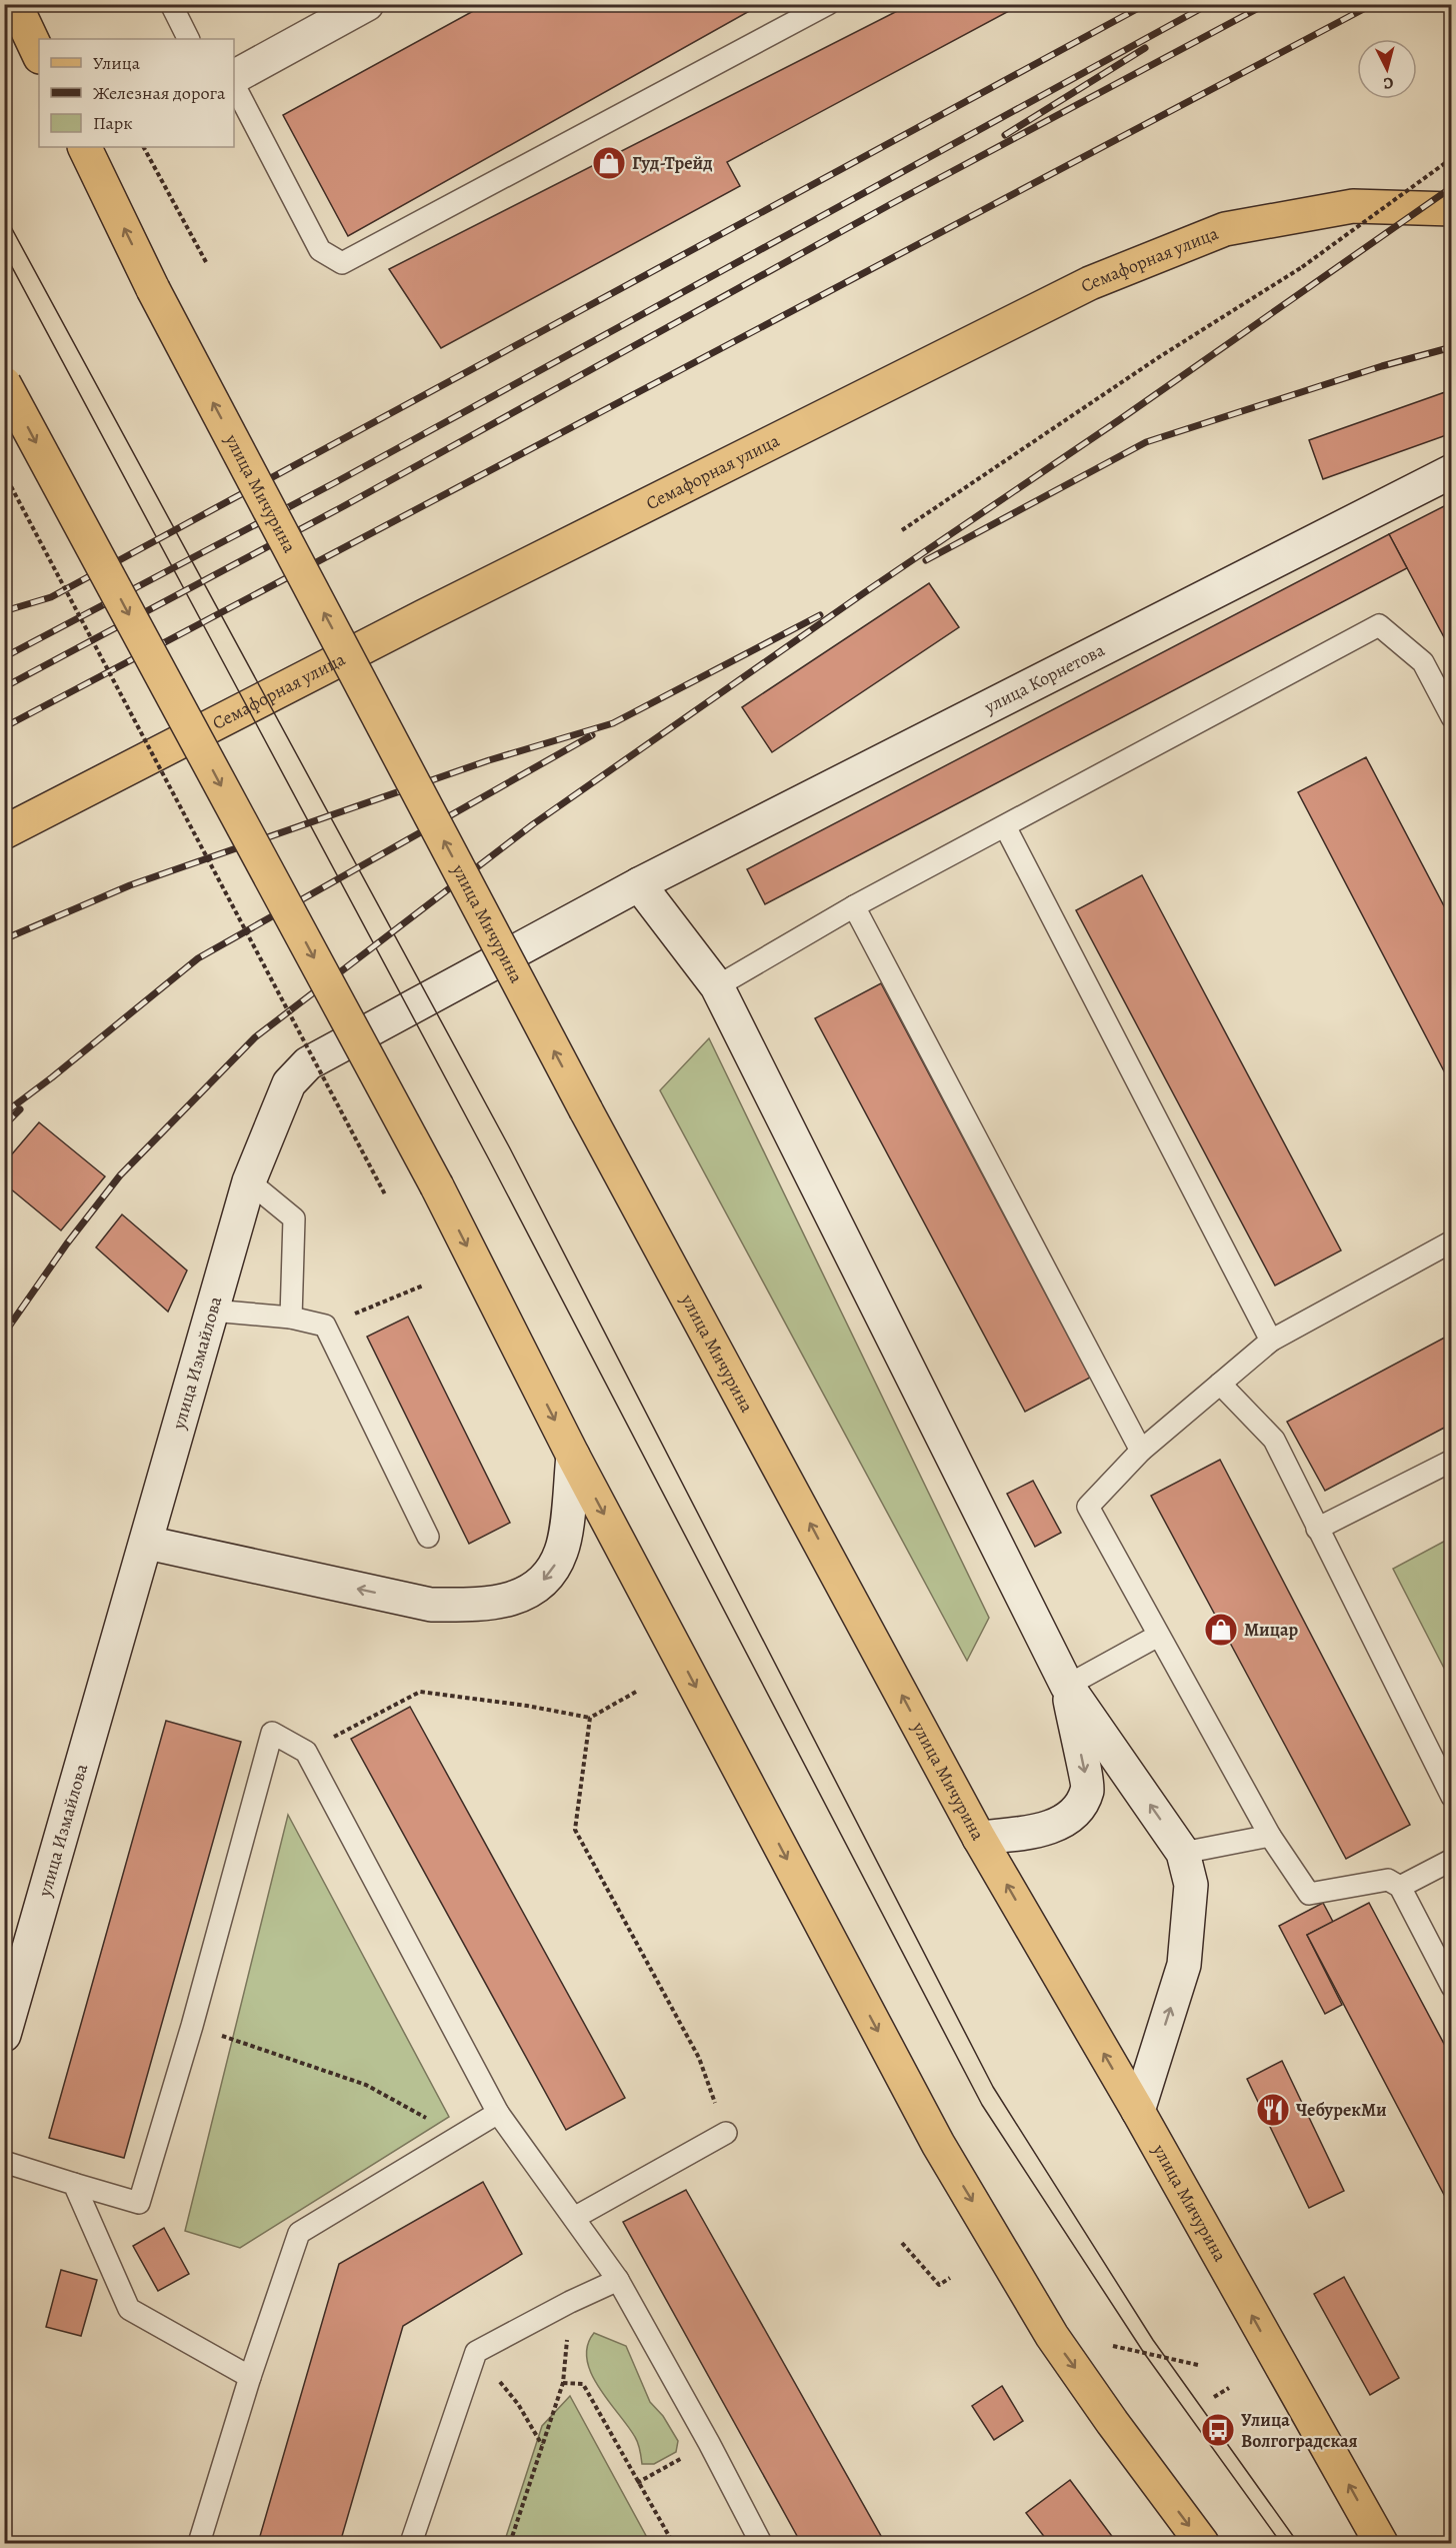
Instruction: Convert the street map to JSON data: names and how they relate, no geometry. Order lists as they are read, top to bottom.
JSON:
{
  "streets": {
    "main road": [
      "Семафорная улица",
      "улица Мичурина",
      "улица Корнетова",
      "улица Измайлова"
    ]
  },
  "crossings": [
    ["улица Корнетова", "улица Измайлова"]
  ],
  "places": {
    "shop": ["Гуд-Трейд", "Мицар"],
    "restaurant": ["ЧебурекМи"],
    "bus stop": ["Улица Волгоградская"]
  },
  "legend": ["Улица", "Железная дорога", "Парк"],
  "north": "bottom"
}
